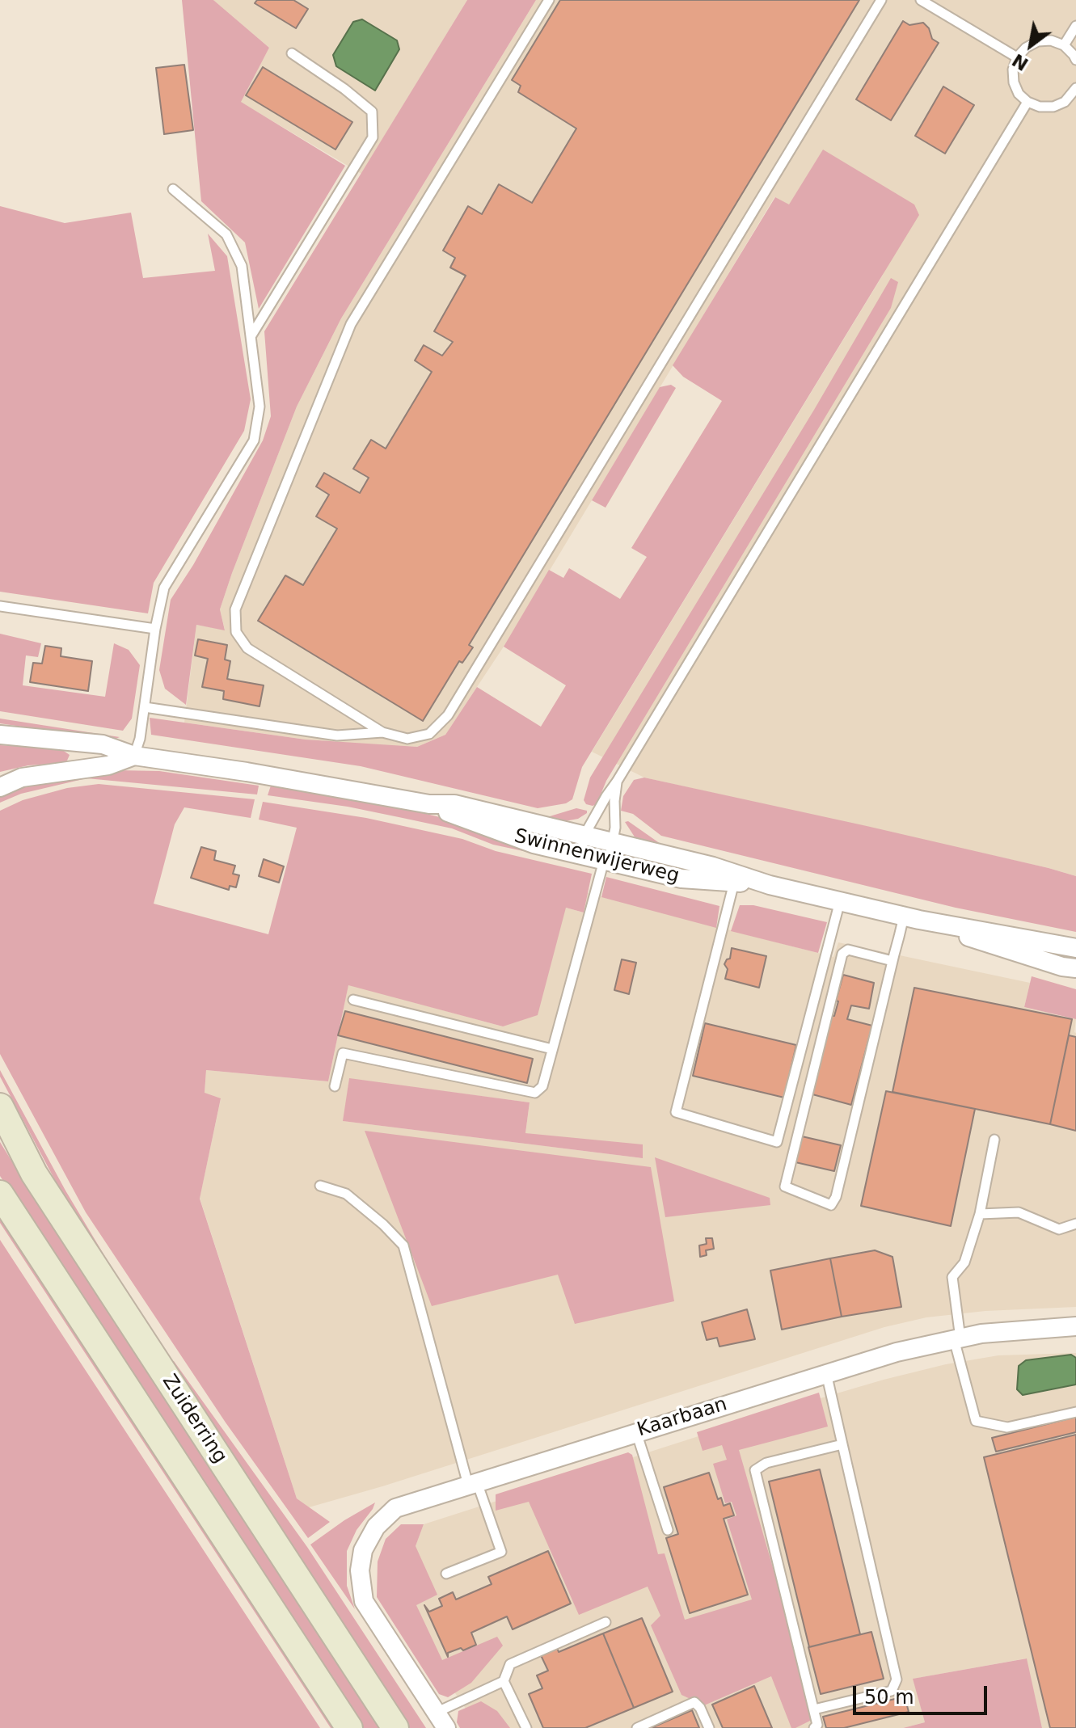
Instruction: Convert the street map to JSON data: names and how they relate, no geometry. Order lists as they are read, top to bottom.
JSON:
{
  "streets": {
    "main road": ["Zuiderring"],
    "street": ["Swinnenwijerweg", "Kaarbaan"]
  },
  "scale_bar": "50 m",
  "north": "bottom left"
}
